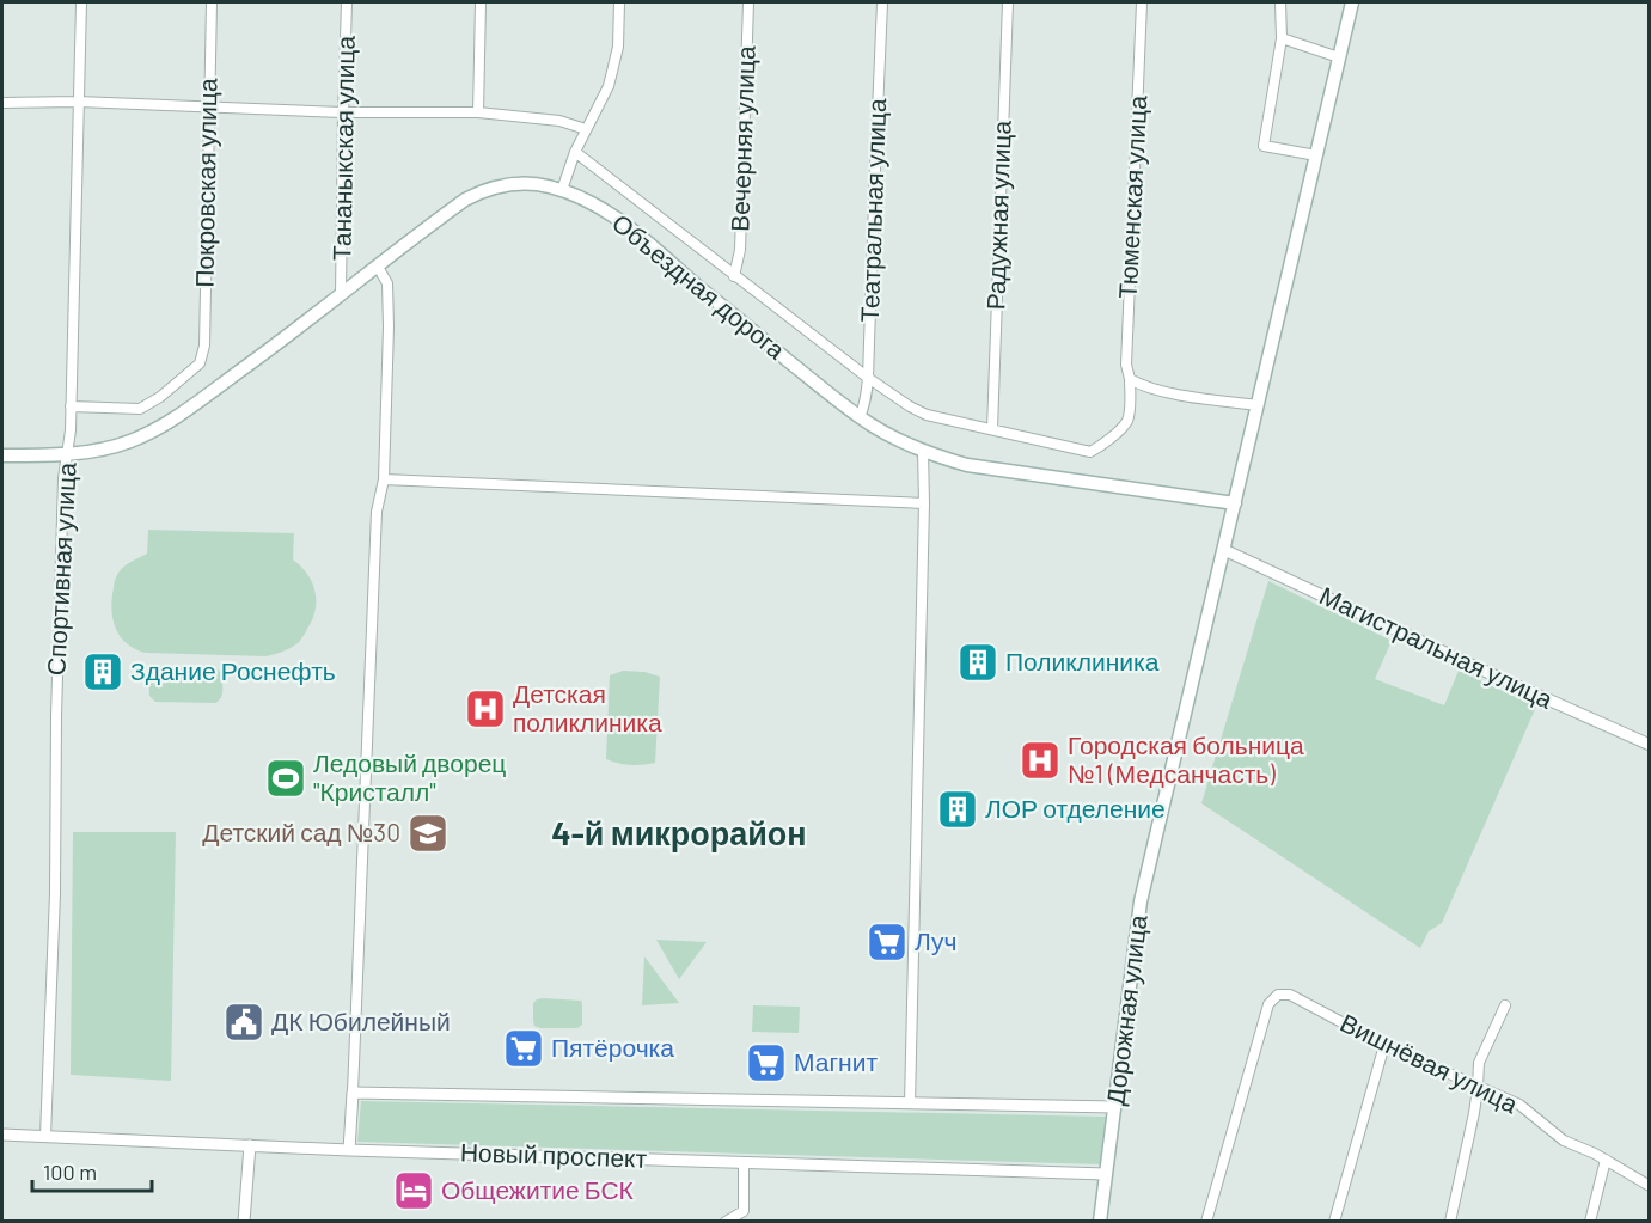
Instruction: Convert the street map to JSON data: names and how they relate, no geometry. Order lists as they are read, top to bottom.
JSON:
{
  "streets": {
    "main road": ["Объездная дорога", "Дорожная улица"],
    "street": [
      "Вечерняя улица",
      "Тананыкская улица",
      "Покровская улица",
      "Тюменская улица",
      "Театральная улица",
      "Радужная улица",
      "Спортивная улица",
      "Магистральная улица",
      "Вишнёвая улица",
      "Новый проспект"
    ]
  },
  "crossings": [
    ["Тананыкская улица", "Объездная дорога"],
    ["Покровская улица", "Спортивная улица"],
    ["Тюменская улица", "Радужная улица"],
    ["Театральная улица", "Объездная дорога"],
    ["Объездная дорога", "Спортивная улица"],
    ["Объездная дорога", "Дорожная улица"],
    ["Спортивная улица", "Новый проспект"],
    ["Магистральная улица", "Дорожная улица"],
    ["Дорожная улица", "Новый проспект"]
  ],
  "districts": ["4-й микрорайон"],
  "places": {
    "building": ["Поликлиника", "Здание Роснефть", "ЛОР отделение"],
    "hospital": ["Детская поликлиника", "Городская больница №1 (Медсанчасть)"],
    "sports": ["Ледовый дворец \"Кристалл\""],
    "school or university": ["Детский сад №30"],
    "supermarket": ["Луч", "Пятёрочка", "Магнит"],
    "public building": ["ДК Юбилейный"],
    "hotel": ["Общежитие БСК"]
  },
  "scale_bar": "100 m"
}
